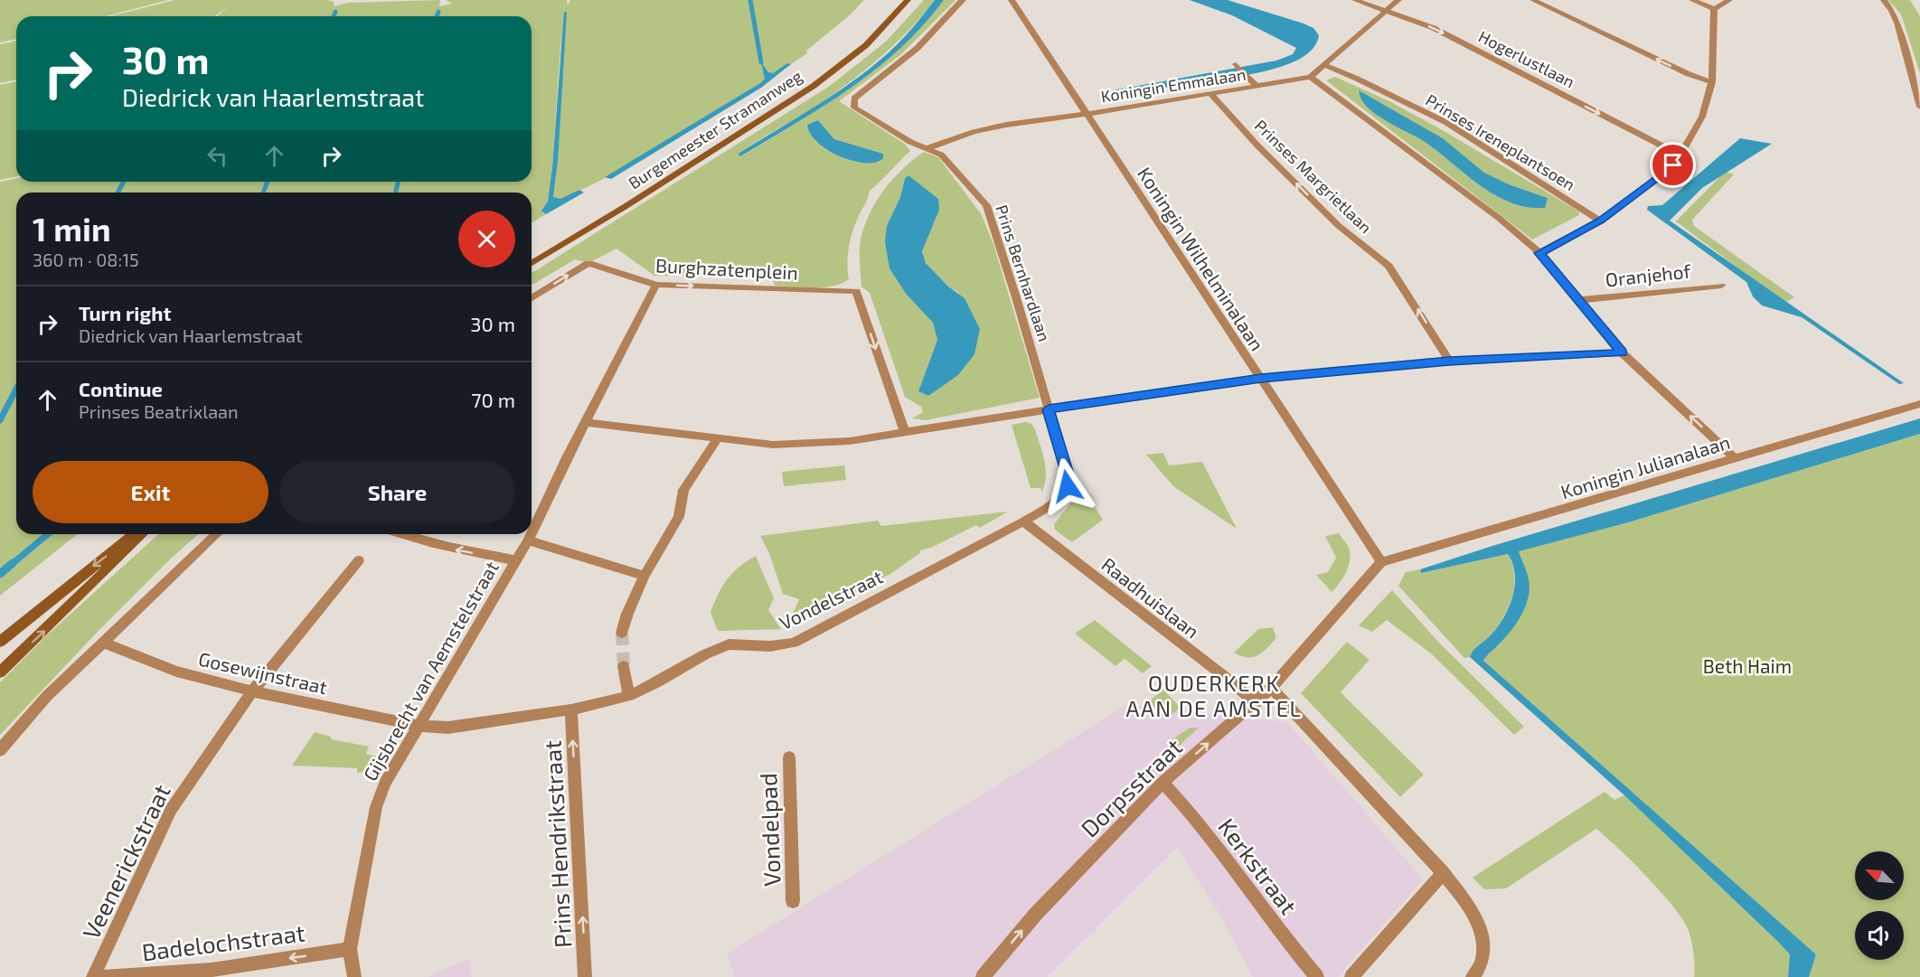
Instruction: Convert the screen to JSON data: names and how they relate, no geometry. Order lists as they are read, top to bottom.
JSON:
{
  "streets": {
    "main road": ["Burgemeester Stramanweg"],
    "street": [
      "Hogerlustlaan",
      "Koningin Emmalaan",
      "Prinses Ireneplantsoen",
      "Prinses Margrietlaan",
      "Koningin Wilhelminalaan",
      "Burghzatenplein",
      "Prins Bernhardlaan",
      "Oranjehof",
      "Koningin Julianalaan",
      "Raadhuislaan",
      "Vondelstraat",
      "Gijsbrecht van Aemstelstraat",
      "Gosewijnstraat",
      "Dorpsstraat",
      "Vondelpad",
      "Prins Hendrikstraat",
      "Veenerickstraat",
      "Kerkstraat",
      "Badelochstraat"
    ]
  },
  "crossings": [
    ["Koningin Emmalaan", "Prinses Margrietlaan"],
    ["Koningin Emmalaan", "Koningin Wilhelminalaan"],
    ["Koningin Emmalaan", "Prins Bernhardlaan"],
    ["Koningin Wilhelminalaan", "Koningin Julianalaan"],
    ["Koningin Wilhelminalaan", "Dorpsstraat"],
    ["Burghzatenplein", "Gijsbrecht van Aemstelstraat"],
    ["Prins Bernhardlaan", "Vondelstraat"],
    ["Koningin Julianalaan", "Dorpsstraat"],
    ["Raadhuislaan", "Vondelstraat"],
    ["Raadhuislaan", "Dorpsstraat"],
    ["Vondelstraat", "Gijsbrecht van Aemstelstraat"],
    ["Vondelstraat", "Gosewijnstraat"],
    ["Vondelstraat", "Prins Hendrikstraat"],
    ["Gijsbrecht van Aemstelstraat", "Gosewijnstraat"],
    ["Gijsbrecht van Aemstelstraat", "Badelochstraat"],
    ["Gosewijnstraat", "Veenerickstraat"],
    ["Dorpsstraat", "Kerkstraat"]
  ],
  "one_way": [
    "Burghzatenplein",
    "Dorpsstraat",
    "Prins Hendrikstraat",
    "Badelochstraat"
  ],
  "districts": ["OUDERKERK AAN DE AMSTEL"],
  "parks": ["Beth Haim"],
  "north": "top left",
  "page": {
    "turn": ["30 m", "Diedrick van Haarlemstraat"],
    "heading": ["1 min", "360 m · 08:15"],
    "list": [
      {
        "name": "Turn right",
        "note": "Diedrick van Haarlemstraat",
        "value": "30 m"
      },
      {
        "name": "Continue",
        "note": "Prinses Beatrixlaan",
        "value": "70 m"
      }
    ],
    "buttons": ["Exit", "Share"]
  }
}
